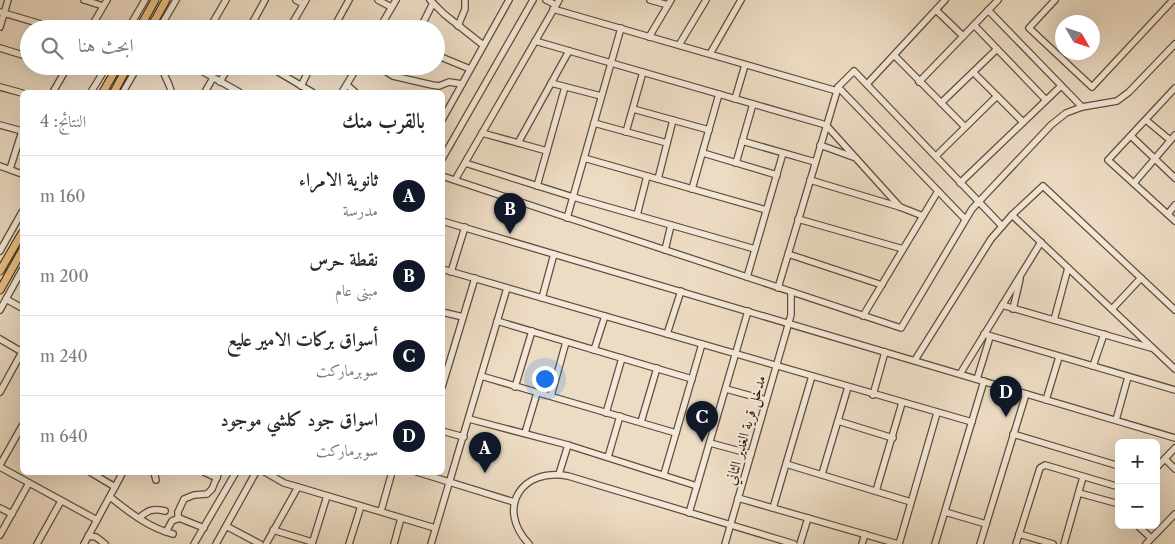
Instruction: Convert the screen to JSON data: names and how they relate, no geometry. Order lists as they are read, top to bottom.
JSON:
{
  "streets": {
    "street": ["مدخل قرية الغدير الثاني"]
  },
  "north": "bottom right",
  "page": {
    "search": "ابحث هنا",
    "heading": ["بالقرب منك", "النتائج: 4"],
    "list": [
      {
        "mark": "A",
        "name": "ثانوية الامراء",
        "note": "مدرسة",
        "value": "160 m"
      },
      {
        "mark": "B",
        "name": "نقطة حرس",
        "note": "مبنى عام",
        "value": "200 m"
      },
      {
        "mark": "C",
        "name": "أسواق بركات الامير عليع",
        "note": "سوبرماركت",
        "value": "240 m"
      },
      {
        "mark": "D",
        "name": "اسواق جود كلشي موجود",
        "note": "سوبرماركت",
        "value": "640 m"
      }
    ],
    "pins": [
      "B",
      "D",
      "C",
      "A"
    ],
    "map_buttons": ["+", "−"]
  }
}
